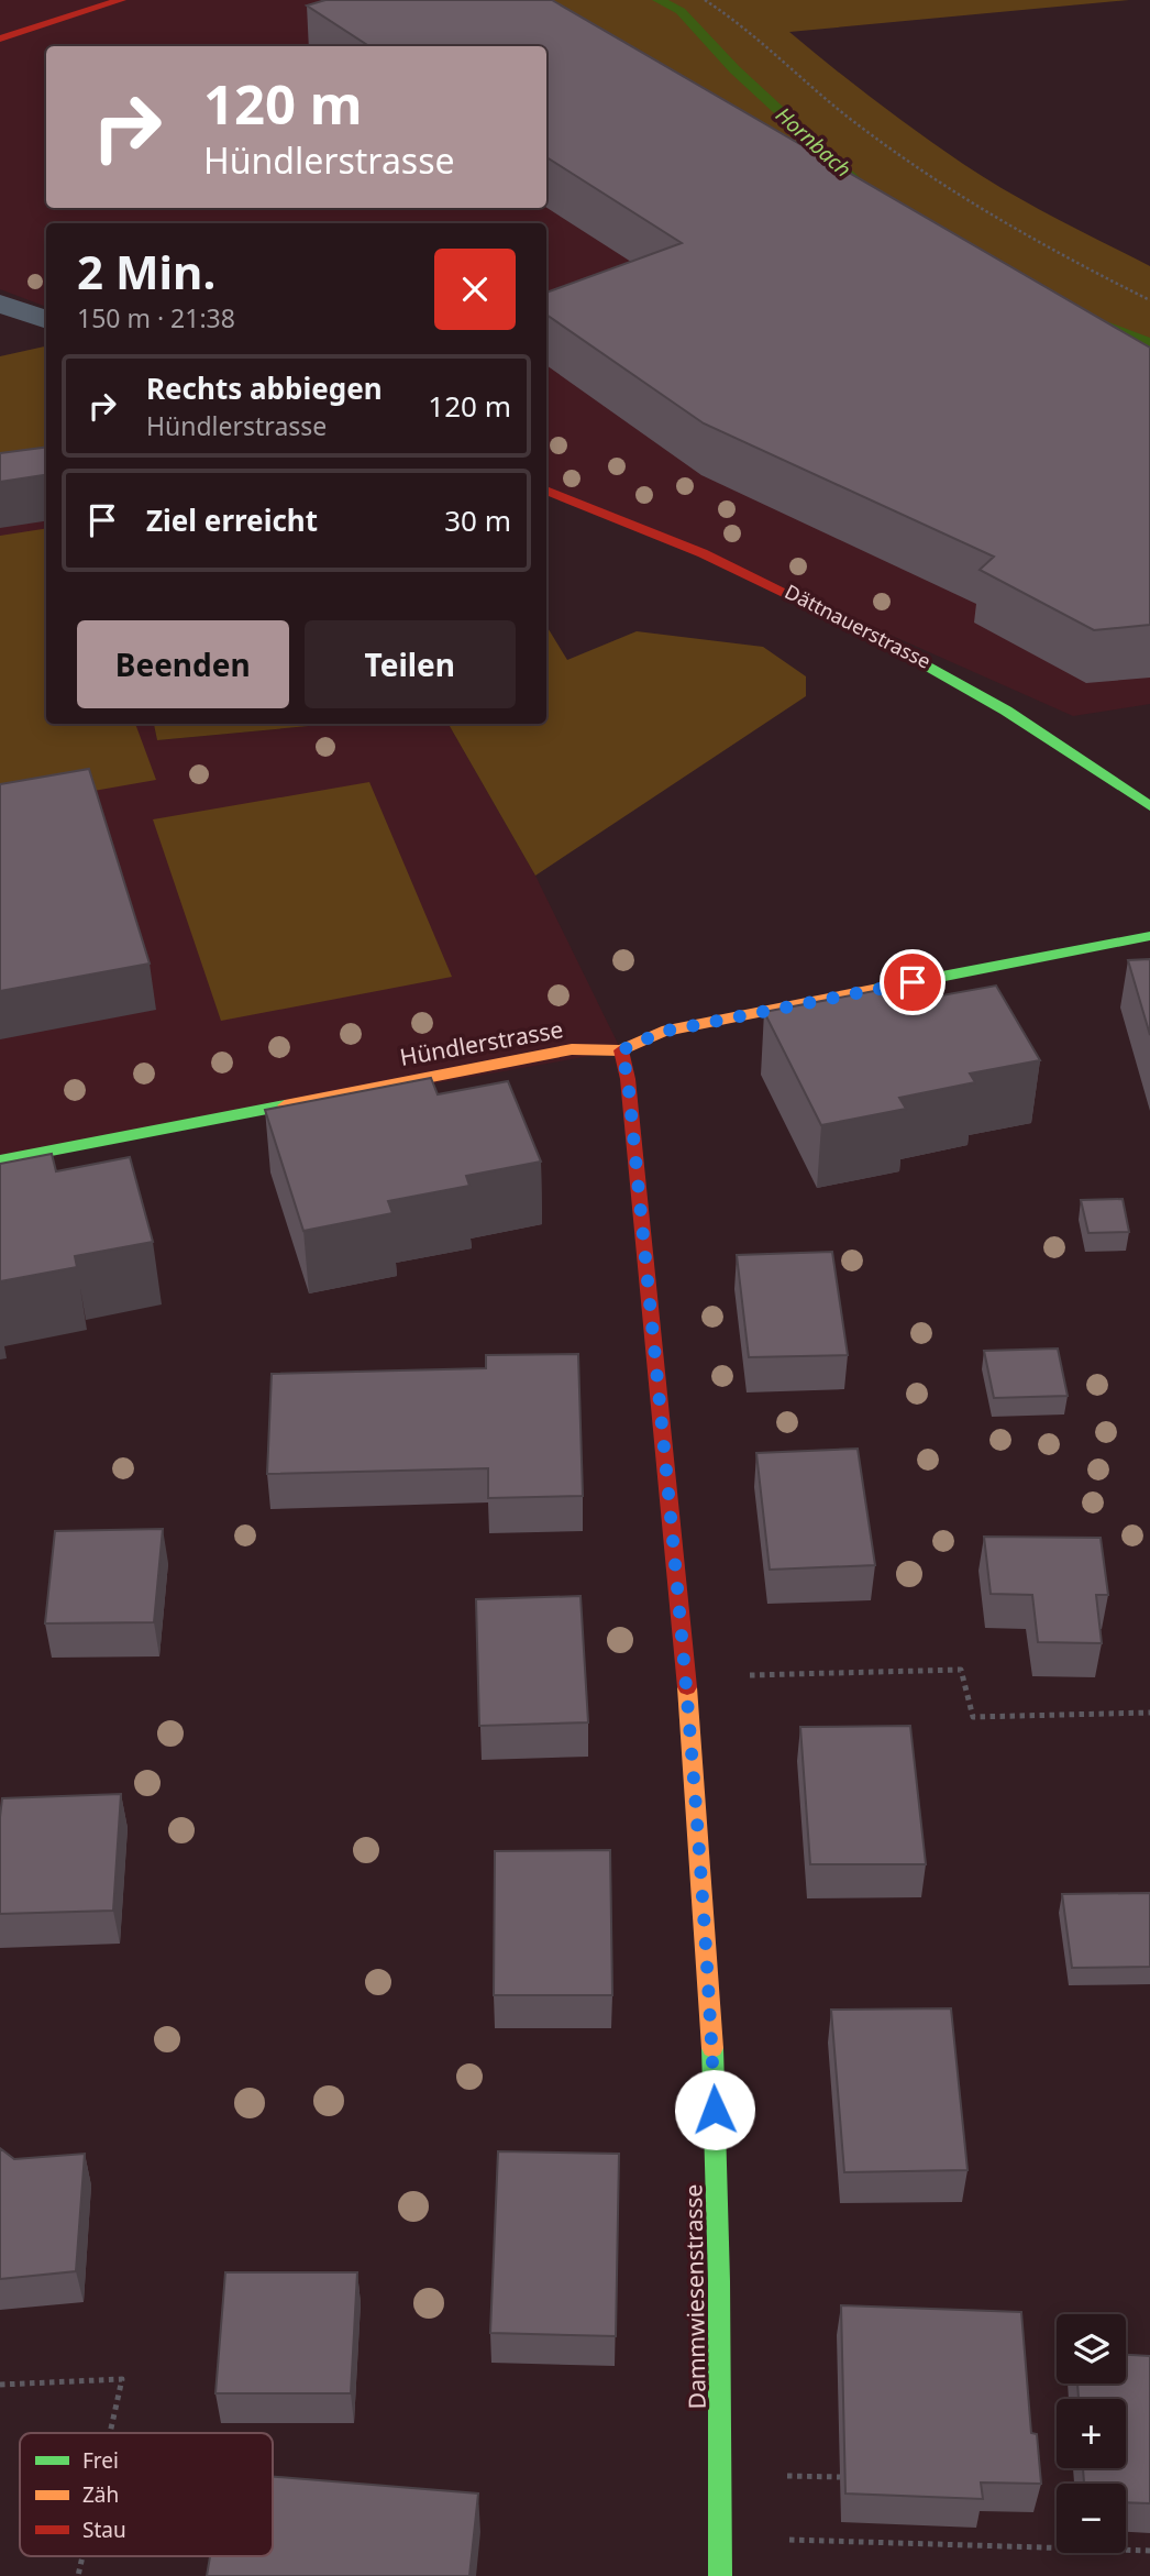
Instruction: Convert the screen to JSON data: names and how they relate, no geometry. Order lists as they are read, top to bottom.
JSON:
{
  "streets": {
    "street": ["Dättnauerstrasse", "Hündlerstrasse", "Dammwiesenstrasse"]
  },
  "crossings": [
    ["Hündlerstrasse", "Dammwiesenstrasse"]
  ],
  "water": ["Hornbach"],
  "legend": ["Frei", "Zäh", "Stau"],
  "page": {
    "turn": ["120 m", "Hündlerstrasse"],
    "heading": ["2 Min.", "150 m · 21:38"],
    "list": [
      {
        "name": "Rechts abbiegen",
        "note": "Hündlerstrasse",
        "value": "120 m"
      },
      {
        "name": "Ziel erreicht",
        "value": "30 m"
      }
    ],
    "buttons": ["Beenden", "Teilen"],
    "map_buttons": ["+", "−"]
  }
}
